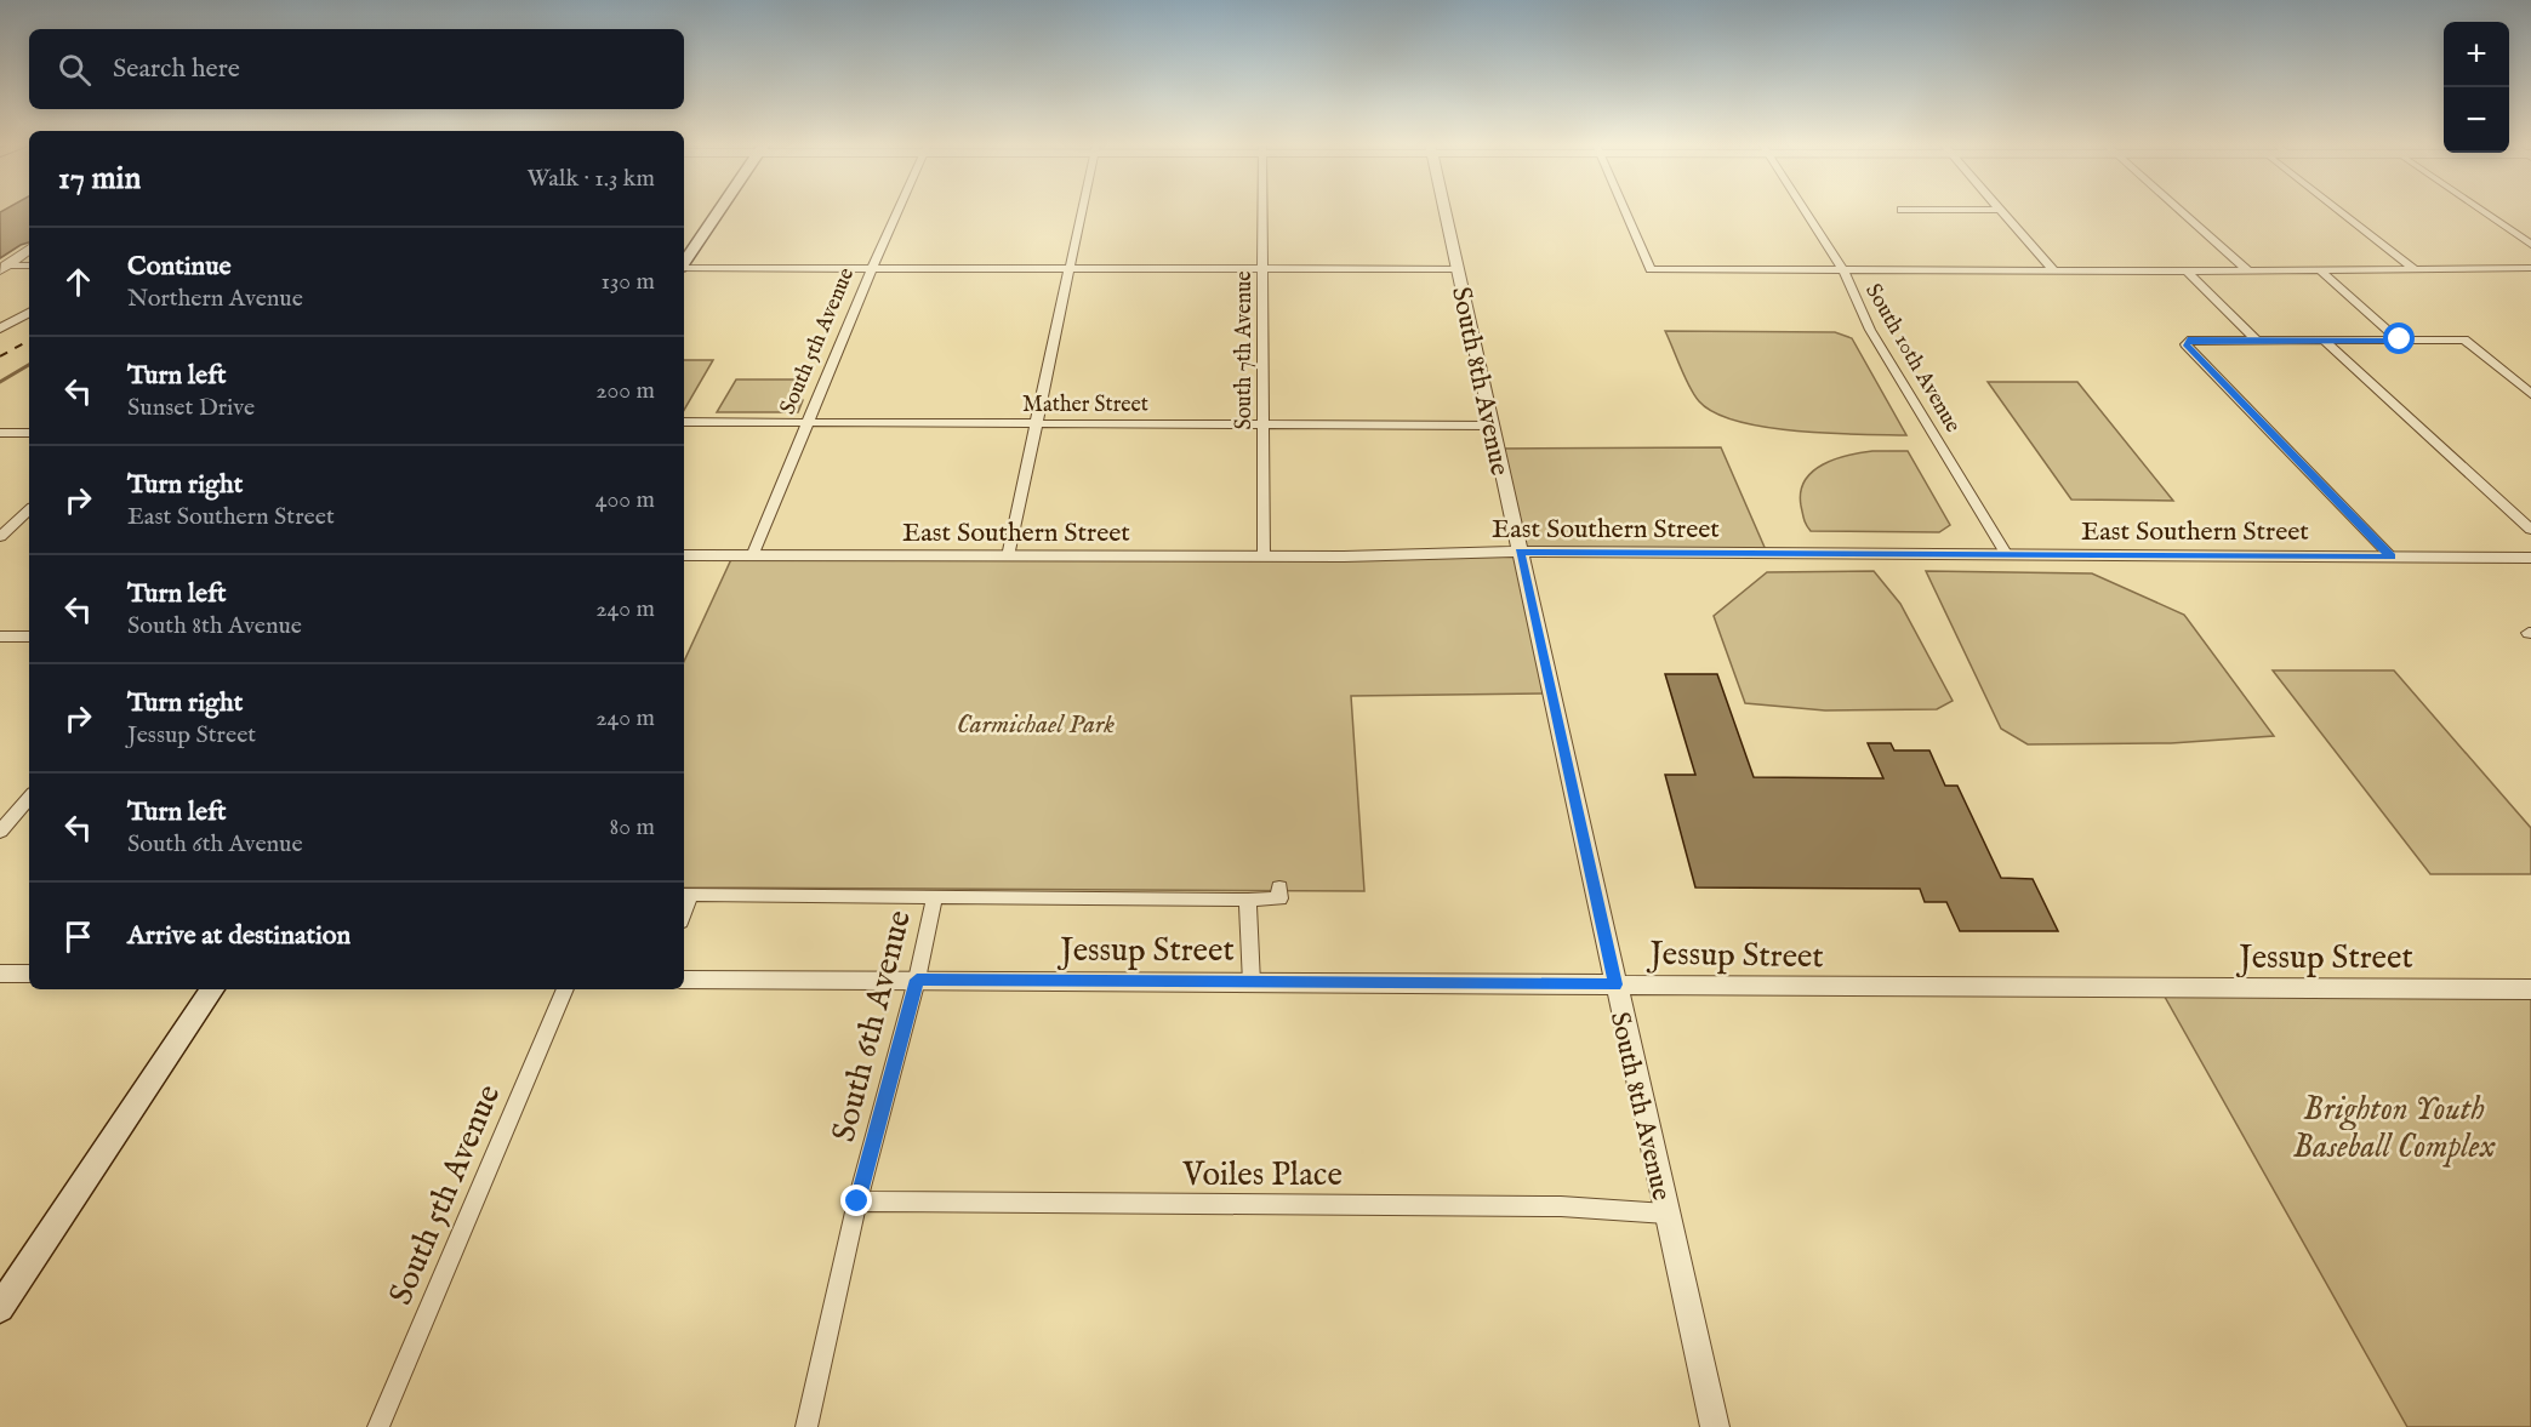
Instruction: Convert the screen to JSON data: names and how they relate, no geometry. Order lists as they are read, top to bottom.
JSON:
{
  "streets": {
    "street": [
      "South 5th Avenue",
      "South 7th Avenue",
      "South 10th Avenue",
      "South 8th Avenue",
      "Mather Street",
      "East Southern Street",
      "Jessup Street",
      "South 6th Avenue",
      "Voiles Place"
    ]
  },
  "crossings": [
    ["South 5th Avenue", "Mather Street"],
    ["South 5th Avenue", "East Southern Street"],
    ["South 7th Avenue", "Mather Street"],
    ["South 7th Avenue", "East Southern Street"],
    ["South 10th Avenue", "East Southern Street"],
    ["South 8th Avenue", "Mather Street"],
    ["South 8th Avenue", "East Southern Street"],
    ["South 8th Avenue", "Jessup Street"],
    ["South 8th Avenue", "Voiles Place"],
    ["Jessup Street", "South 6th Avenue"],
    ["South 6th Avenue", "Voiles Place"]
  ],
  "parks": ["Carmichael Park", "Brighton Youth Baseball Complex"],
  "page": {
    "map_buttons": ["+", "−"],
    "search": "Search here",
    "heading": ["17 min", "Walk · 1.3 km"],
    "list": [
      ["Continue", "Northern Avenue", "130 m"],
      ["Turn left", "Sunset Drive", "200 m"],
      ["Turn right", "East Southern Street", "400 m"],
      ["Turn left", "South 8th Avenue", "240 m"],
      ["Turn right", "Jessup Street", "240 m"],
      ["Turn left", "South 6th Avenue", "80 m"],
      "Arrive at destination"
    ]
  }
}
